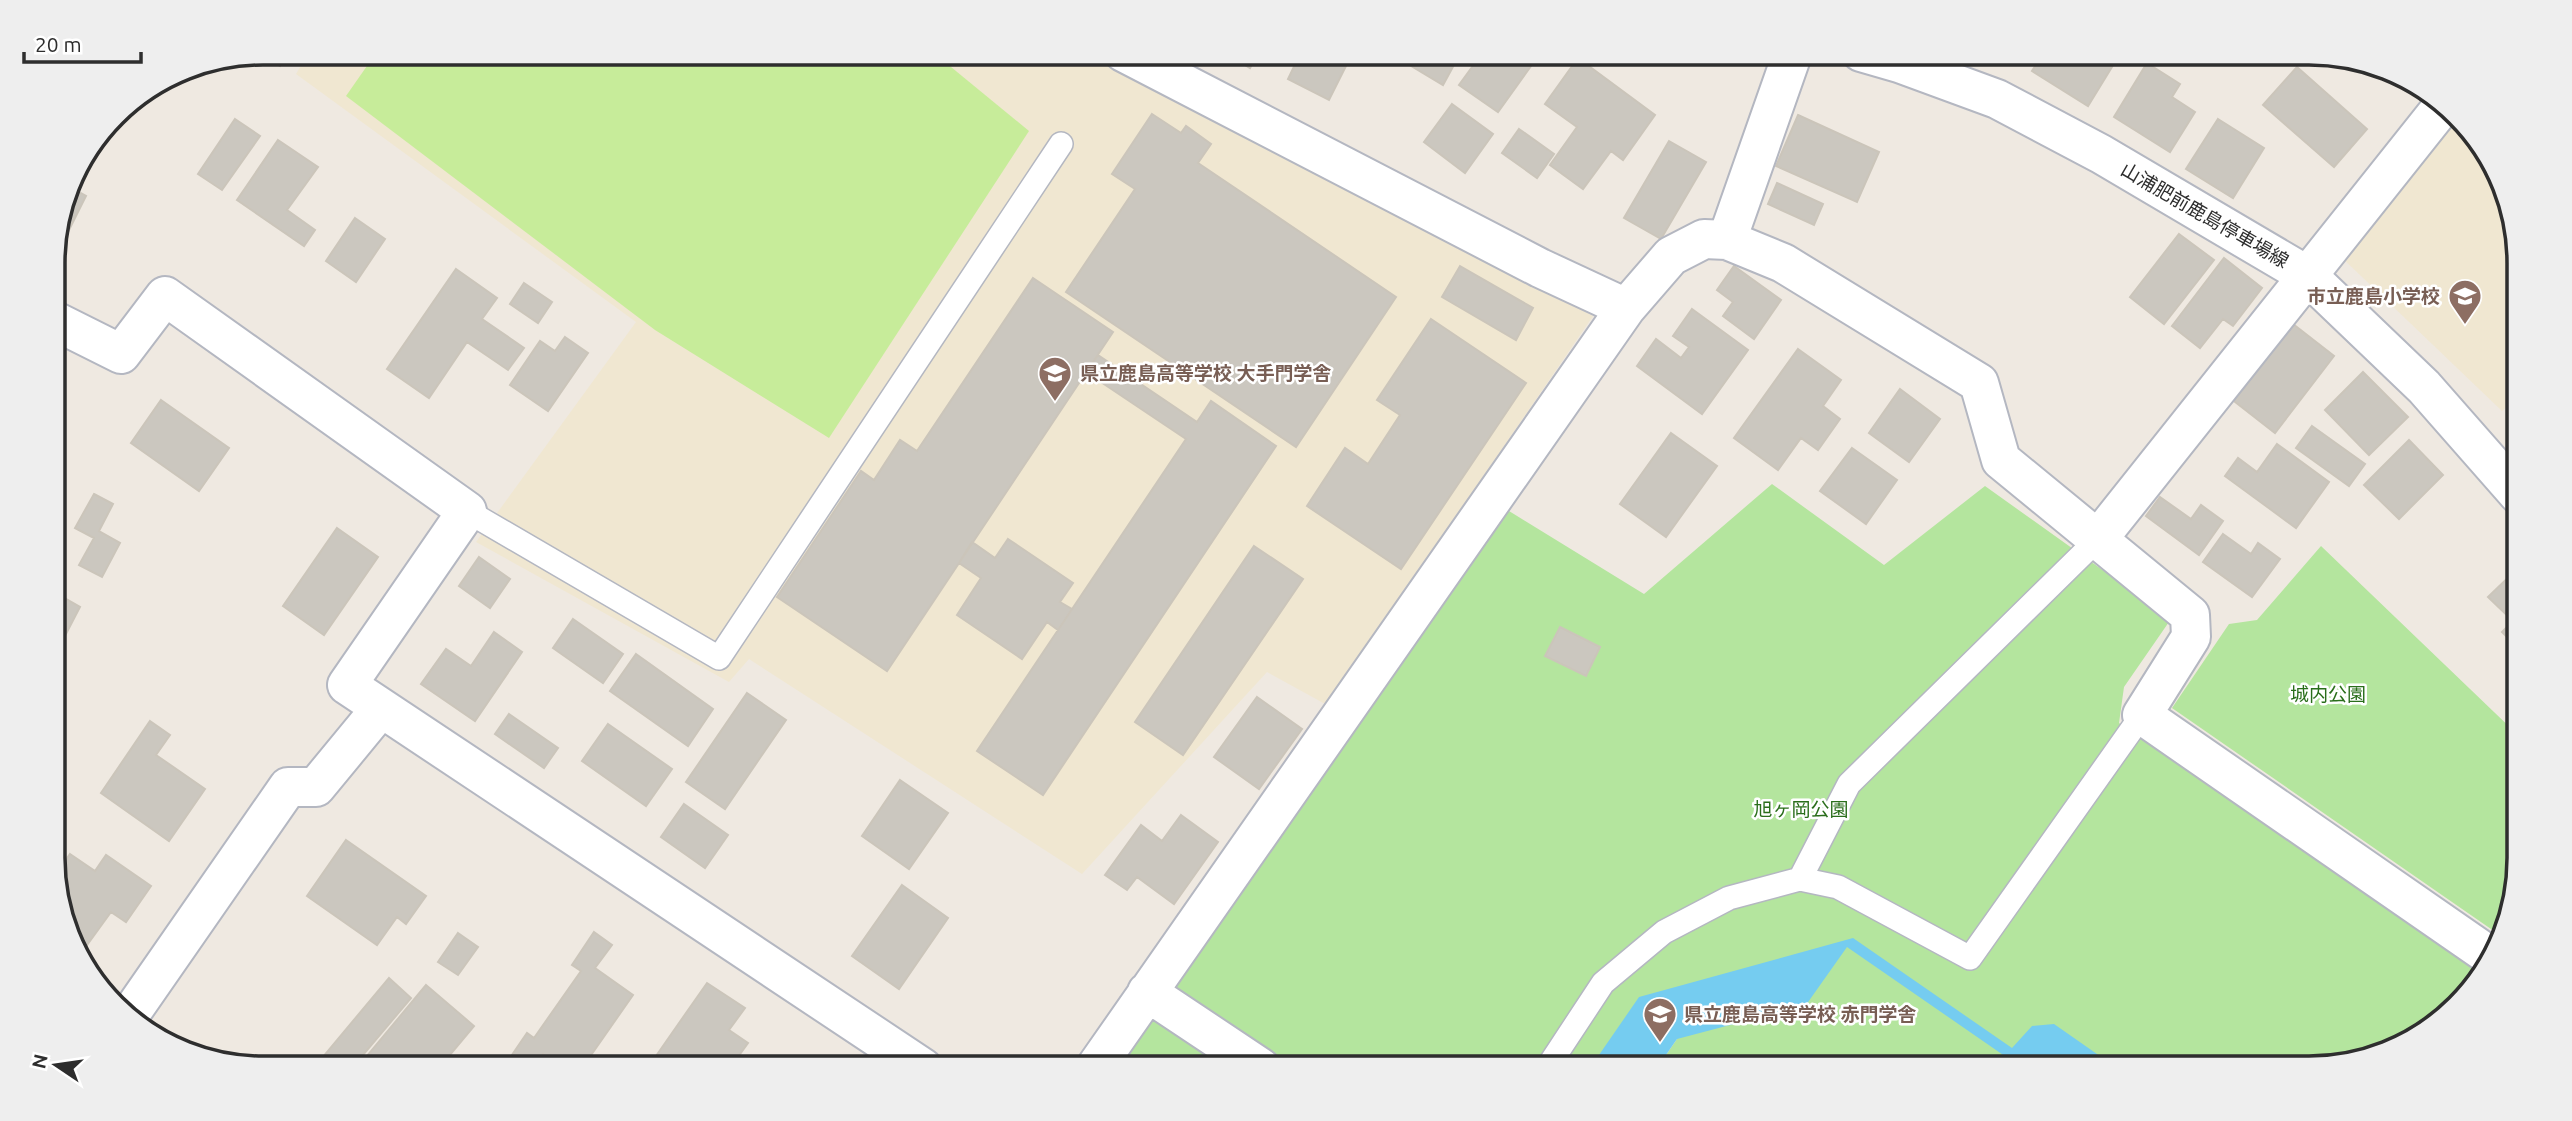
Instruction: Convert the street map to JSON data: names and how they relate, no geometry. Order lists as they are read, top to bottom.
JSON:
{
  "streets": {
    "street": ["山浦肥前鹿島停車場線"]
  },
  "parks": ["城内公園", "旭ヶ岡公園"],
  "places": {
    "school or university": ["市立鹿島小学校", "県立鹿島高等学校 大手門学舎", "県立鹿島高等学校 赤門学舎"]
  },
  "scale_bar": "20 m",
  "north": "left"
}
